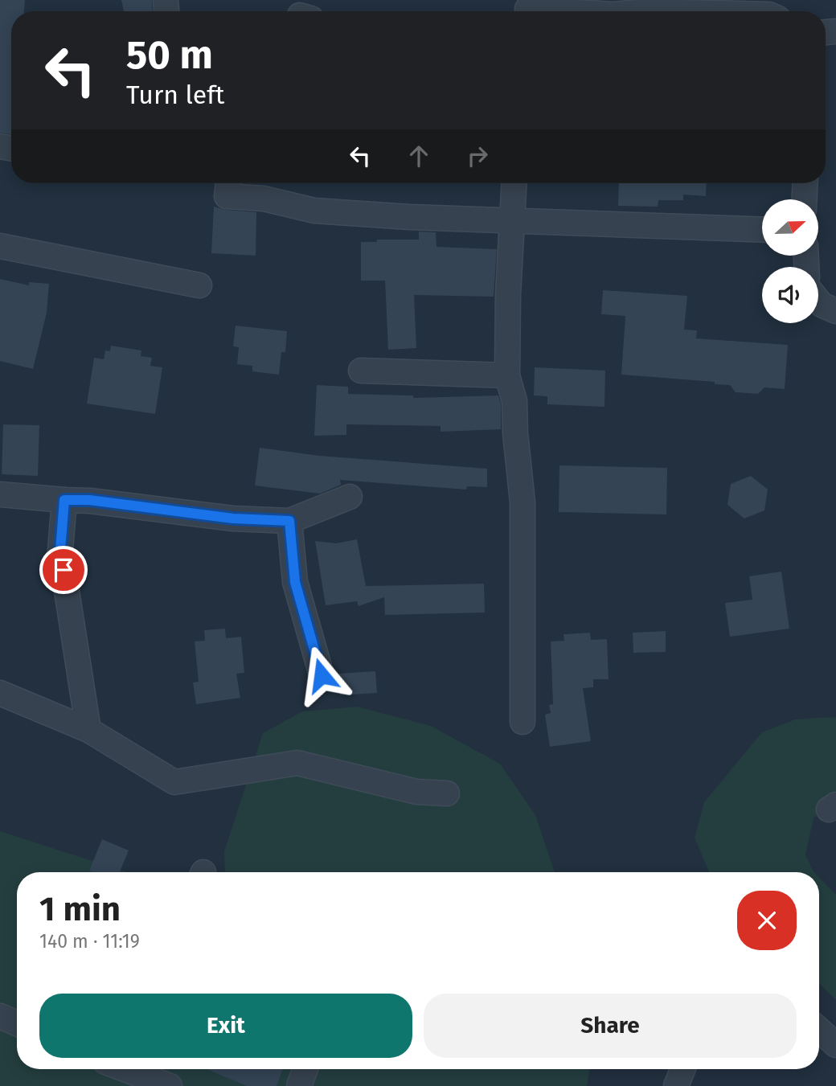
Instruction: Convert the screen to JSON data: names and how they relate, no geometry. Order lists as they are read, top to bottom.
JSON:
{
  "north": "right",
  "page": {
    "turn": ["50 m", "Turn left"],
    "heading": ["1 min", "140 m · 11:19"],
    "buttons": ["Exit", "Share"]
  }
}
